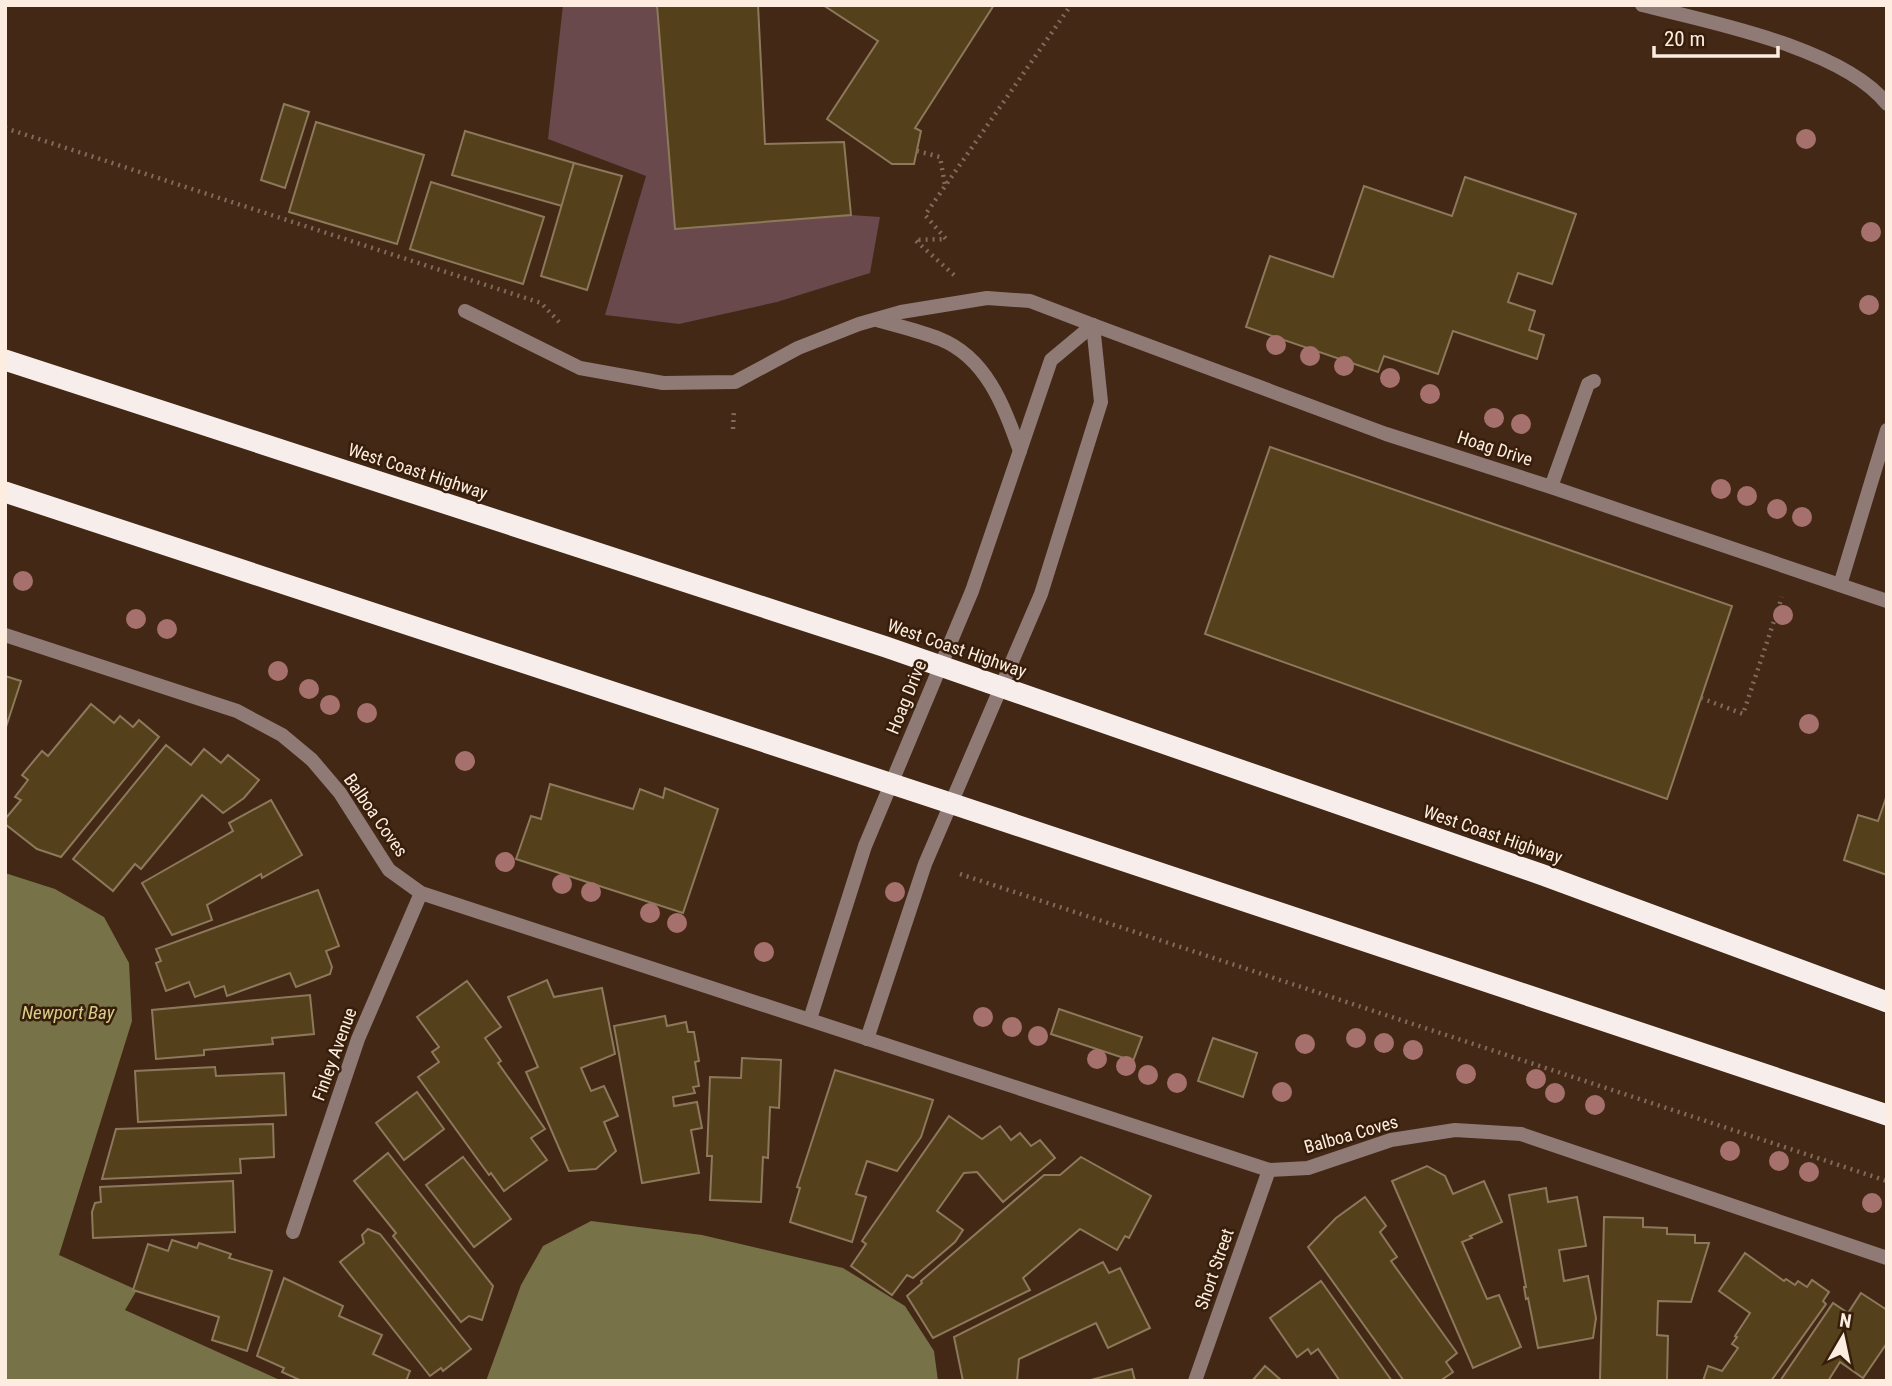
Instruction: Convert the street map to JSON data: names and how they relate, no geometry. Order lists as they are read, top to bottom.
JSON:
{
  "streets": {
    "highway": ["West Coast Highway"],
    "street": [
      "Hoag Drive",
      "Balboa Coves",
      "Finley Avenue",
      "Short Street"
    ]
  },
  "crossings": [
    ["Hoag Drive", "West Coast Highway"],
    ["Balboa Coves", "Finley Avenue"],
    ["Balboa Coves", "Short Street"]
  ],
  "water": ["Newport Bay"],
  "scale_bar": "20 m",
  "north": "top"
}
